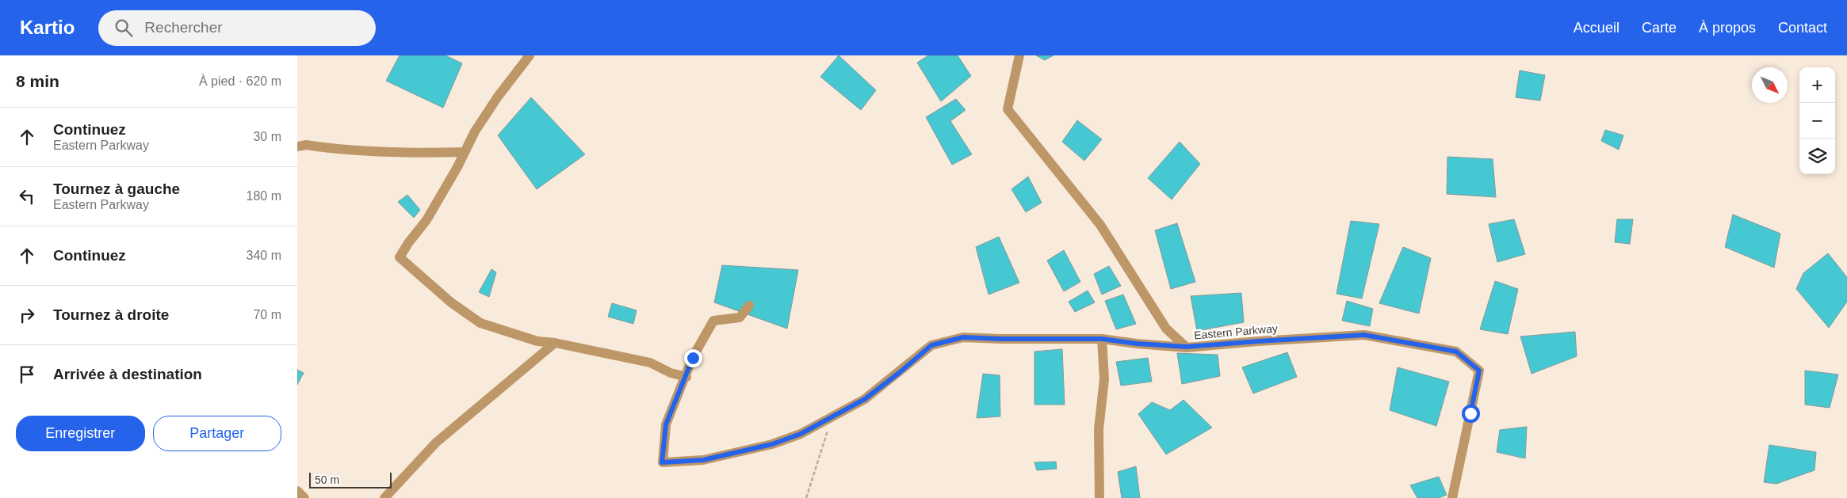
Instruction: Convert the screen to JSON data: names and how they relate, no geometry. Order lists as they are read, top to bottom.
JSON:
{
  "streets": {
    "street": ["Eastern Parkway"]
  },
  "scale_bar": "50 m",
  "north": "bottom right",
  "page": {
    "header": "Kartio",
    "search": "Rechercher",
    "nav": [
      "Accueil",
      "Carte",
      "À propos",
      "Contact"
    ],
    "heading": ["8 min", "À pied · 620 m"],
    "map_buttons": ["+", "−"],
    "list": [
      ["Continuez", "Eastern Parkway", "30 m"],
      ["Tournez à gauche", "Eastern Parkway", "180 m"],
      ["Continuez", "340 m"],
      ["Tournez à droite", "70 m"],
      "Arrivée à destination"
    ],
    "buttons": ["Enregistrer", "Partager"],
    "scale": "50 m"
  }
}
